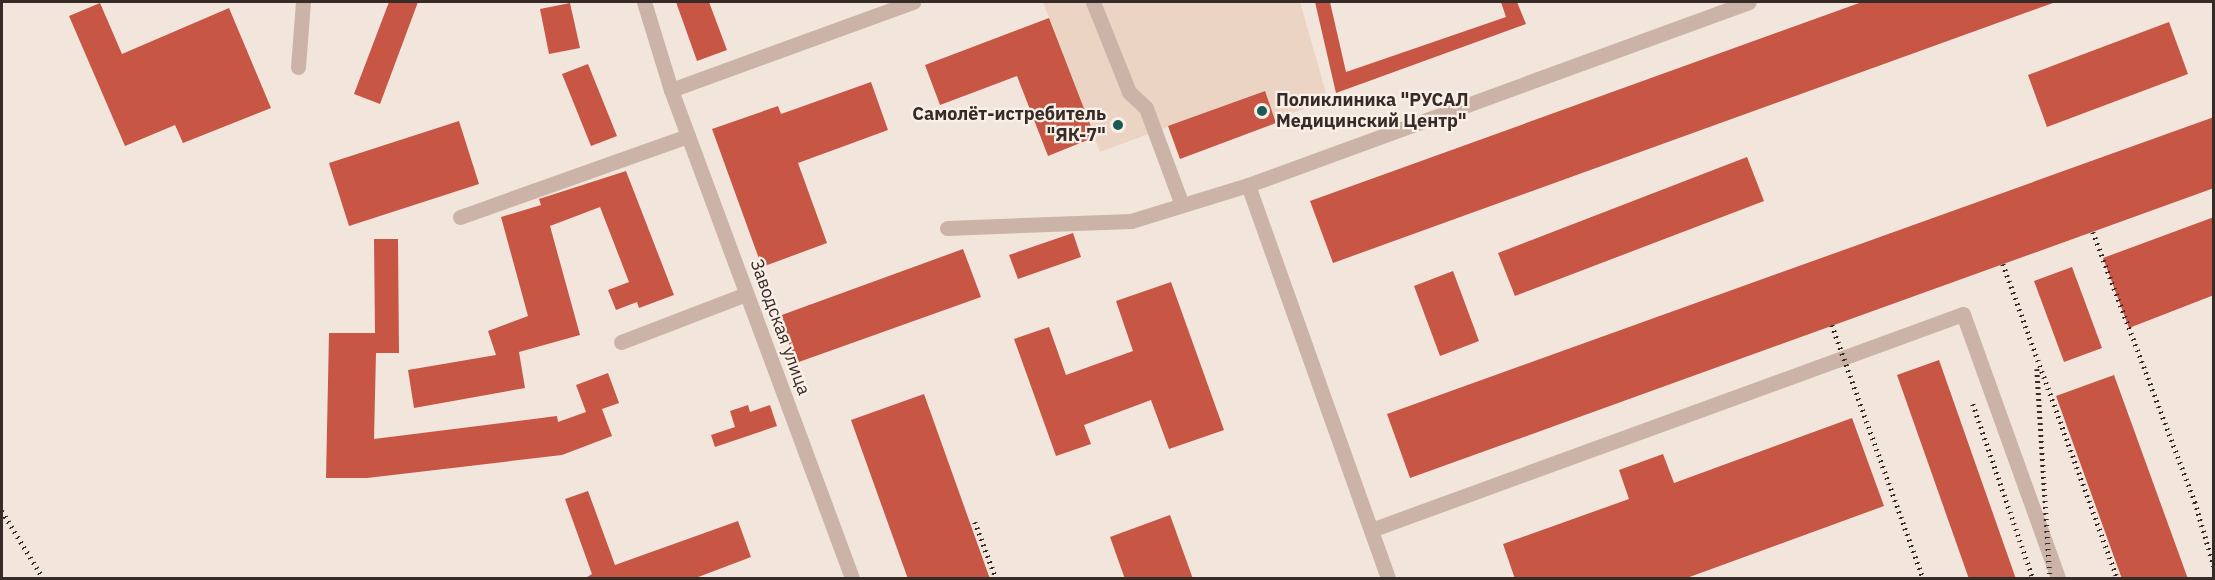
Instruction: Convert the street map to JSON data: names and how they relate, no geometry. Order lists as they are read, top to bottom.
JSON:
{
  "streets": {
    "street": ["Заводская улица"]
  },
  "places": ["Поликлиника \"РУСАЛ Медицинский Центр\"", "Самолёт-истребитель \"ЯК-7\""]
}
